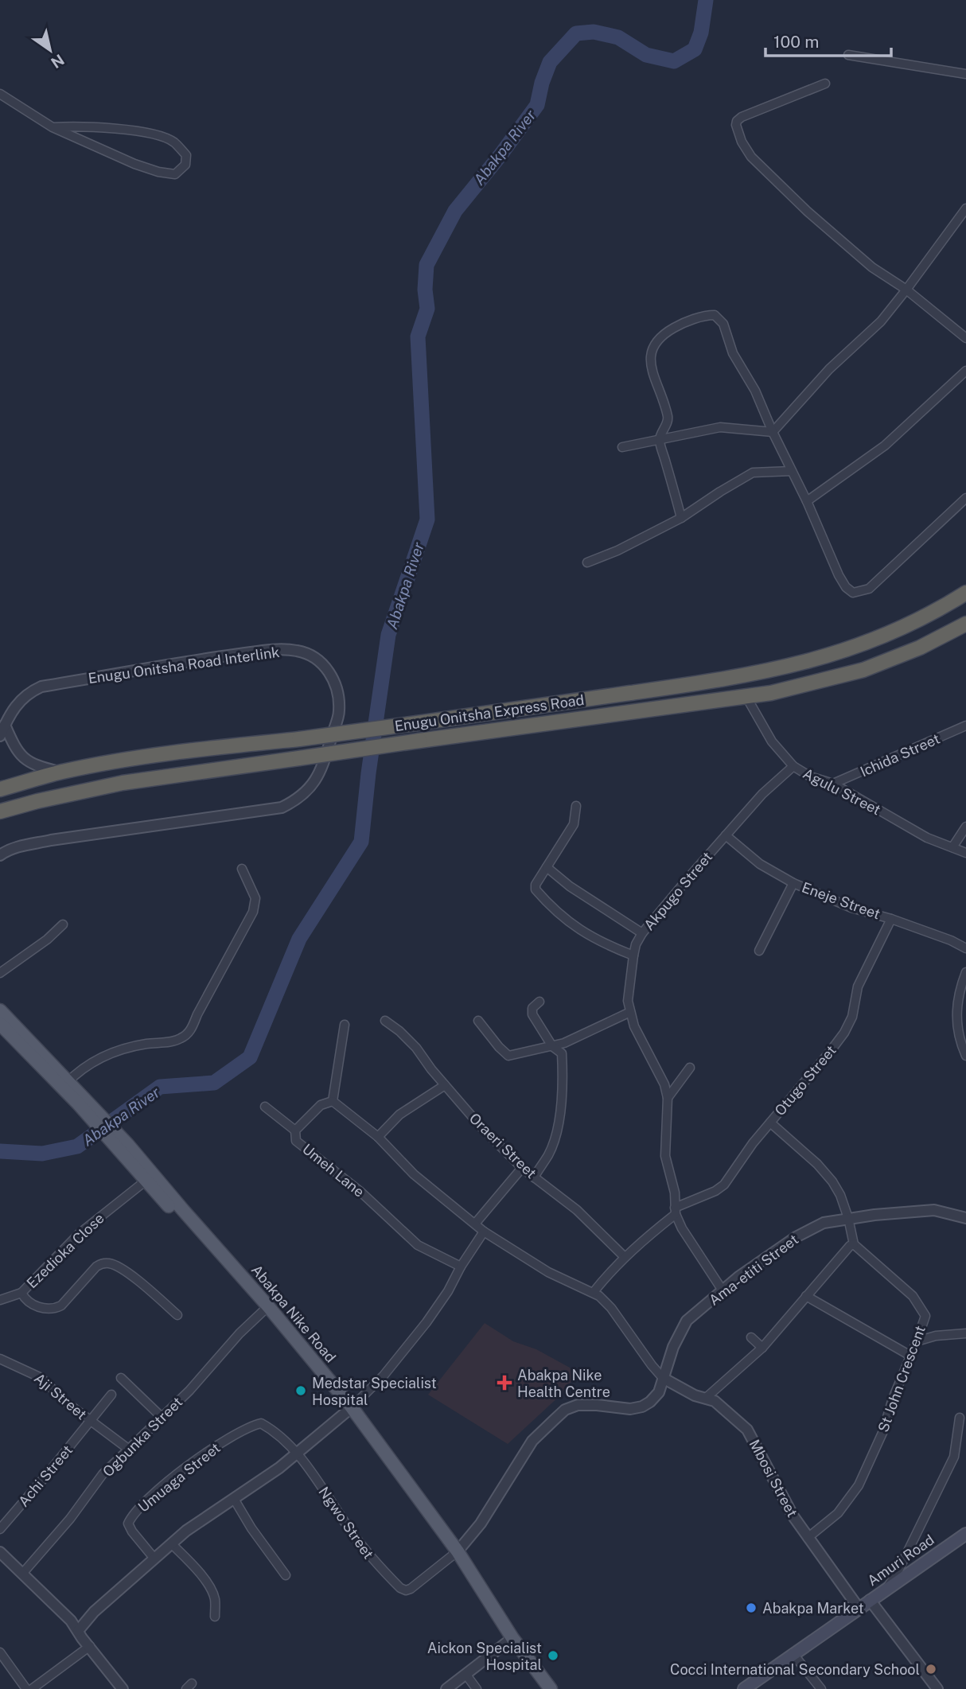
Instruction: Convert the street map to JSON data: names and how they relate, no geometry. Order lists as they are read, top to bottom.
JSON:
{
  "streets": {
    "highway": ["Enugu Onitsha Express Road"],
    "main road": ["Abakpa Nike Road", "Amuri Road"],
    "street": [
      "Enugu Onitsha Road Interlink",
      "Ichida Street",
      "Agulu Street",
      "Akpugo Street",
      "Eneje Street",
      "Otugo Street",
      "Oraeri Street",
      "Umeh Lane",
      "Ezedioka Close",
      "Ama-etiti Street",
      "St John Crescent",
      "Aji Street",
      "Ogbunka Street",
      "Achi Street",
      "Umuaga Street",
      "Mbosi Street",
      "Ngwo Street"
    ]
  },
  "crossings": [
    ["Enugu Onitsha Express Road", "Agulu Street"],
    ["Ichida Street", "Agulu Street"],
    ["Agulu Street", "Akpugo Street"],
    ["Akpugo Street", "Eneje Street"],
    ["Akpugo Street", "Otugo Street"],
    ["Akpugo Street", "Ama-etiti Street"],
    ["Eneje Street", "Otugo Street"],
    ["Otugo Street", "Oraeri Street"],
    ["Ezedioka Close", "Abakpa Nike Road"],
    ["Ama-etiti Street", "Abakpa Nike Road"],
    ["Ama-etiti Street", "Mbosi Street"],
    ["Ama-etiti Street", "Ngwo Street"],
    ["Abakpa Nike Road", "Ogbunka Street"],
    ["Abakpa Nike Road", "Ngwo Street"],
    ["St John Crescent", "Mbosi Street"],
    ["Aji Street", "Ogbunka Street"],
    ["Aji Street", "Achi Street"],
    ["Umuaga Street", "Ngwo Street"],
    ["Mbosi Street", "Amuri Road"]
  ],
  "water": ["Abakpa River"],
  "places": {
    "health": ["Abakpa Nike Health Centre"],
    "other": [
      "Medstar Specialist Hospital",
      "Abakpa Market",
      "Aickon Specialist Hospital",
      "Cocci International Secondary School"
    ]
  },
  "scale_bar": "100 m",
  "north": "bottom right"
}
